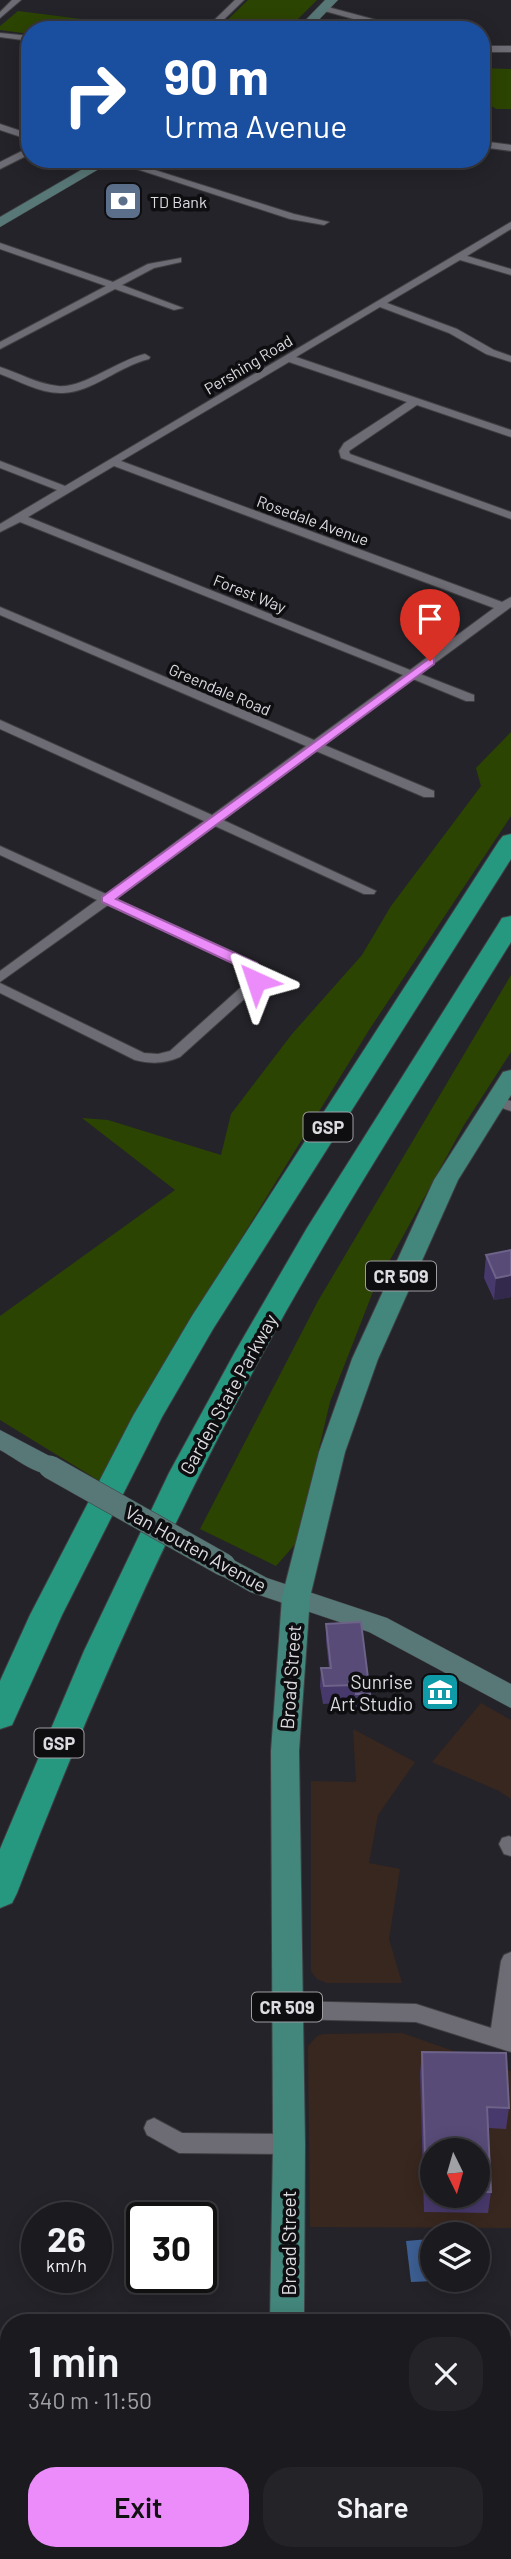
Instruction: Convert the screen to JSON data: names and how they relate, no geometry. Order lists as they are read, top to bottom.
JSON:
{
  "streets": {
    "highway": ["GSP", "Garden State Parkway"],
    "main road": ["CR 509", "Van Houten Avenue", "Broad Street"],
    "street": [
      "Pershing Road",
      "Rosedale Avenue",
      "Forest Way",
      "Greendale Road"
    ]
  },
  "crossings": [
    ["Pershing Road", "Rosedale Avenue"],
    ["Pershing Road", "Forest Way"],
    ["Van Houten Avenue", "Broad Street"]
  ],
  "places": {
    "bank": ["TD Bank"],
    "museum": ["Sunrise Art Studio"]
  },
  "north": "bottom",
  "page": {
    "turn": ["90 m", "Urma Avenue"],
    "speed": "26 km/h",
    "limit": "30",
    "heading": ["1 min", "340 m · 11:50"],
    "buttons": ["Exit", "Share"]
  }
}
